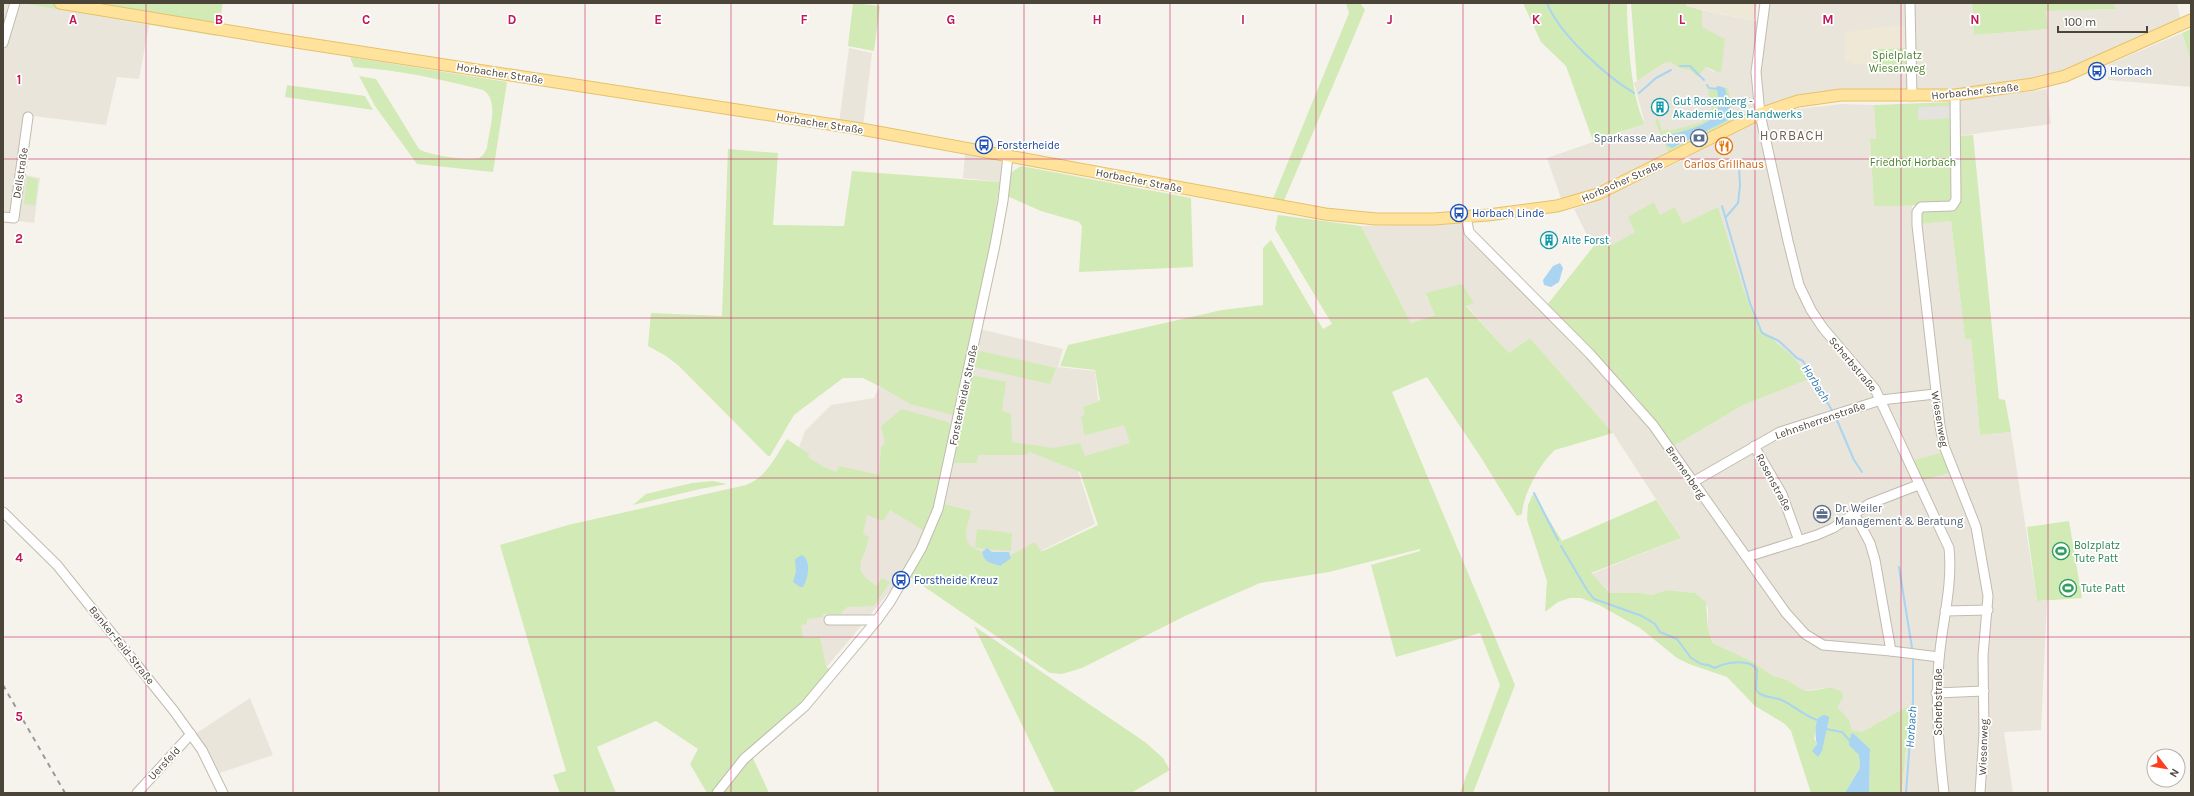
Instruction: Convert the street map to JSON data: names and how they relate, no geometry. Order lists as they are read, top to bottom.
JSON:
{
  "streets": {
    "main road": ["Horbacher Straße"],
    "street": [
      "Dellstraße",
      "Scherbstraße",
      "Forsterheider Straße",
      "Wiesenweg",
      "Lehnsherrenstraße",
      "Bremenberg",
      "Rosenstraße",
      "Banker-Feld-Straße",
      "Uersfeld"
    ]
  },
  "crossings": [
    ["Horbacher Straße", "Scherbstraße"],
    ["Horbacher Straße", "Forsterheider Straße"],
    ["Horbacher Straße", "Wiesenweg"],
    ["Horbacher Straße", "Bremenberg"],
    ["Scherbstraße", "Lehnsherrenstraße"],
    ["Scherbstraße", "Bremenberg"],
    ["Wiesenweg", "Lehnsherrenstraße"],
    ["Lehnsherrenstraße", "Bremenberg"],
    ["Lehnsherrenstraße", "Rosenstraße"],
    ["Banker-Feld-Straße", "Uersfeld"]
  ],
  "districts": ["HORBACH"],
  "water": ["Horbach"],
  "parks": ["Spielplatz Wiesenweg", "Friedhof Horbach"],
  "places": {
    "bus stop": [
      "Horbach",
      "Forsterheide",
      "Horbach Linde",
      "Forstheide Kreuz"
    ],
    "building": ["Gut Rosenberg - Akademie des Handwerks", "Alte Forst"],
    "bank": ["Sparkasse Aachen"],
    "restaurant": ["Carlos Grillhaus"],
    "office": ["Dr. Weiler Management & Beratung"],
    "sports": ["Bolzplatz Tute Patt", "Tute Patt"]
  },
  "scale_bar": "100 m",
  "north": "bottom right",
  "grid": {
    "columns": [
      "A",
      "B",
      "C",
      "D",
      "E",
      "F",
      "G",
      "H",
      "I",
      "J",
      "K",
      "L",
      "M",
      "N"
    ],
    "rows": [
      "1",
      "2",
      "3",
      "4",
      "5"
    ]
  }
}
